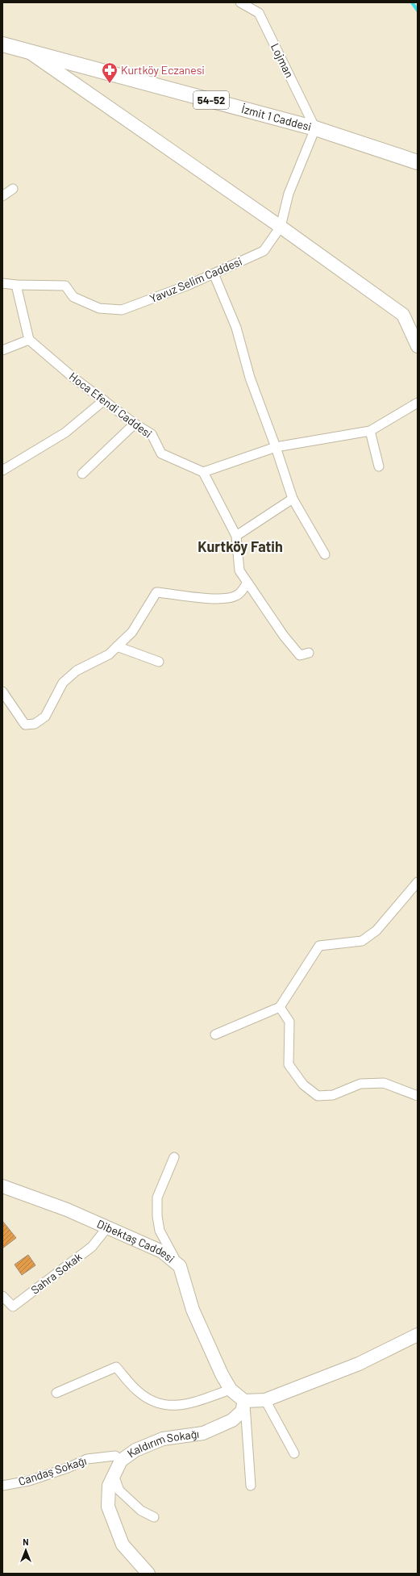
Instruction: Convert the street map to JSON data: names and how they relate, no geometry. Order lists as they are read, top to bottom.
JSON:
{
  "streets": {
    "main road": ["54-52", "İzmit 1 Caddesi"],
    "street": [
      "Lojman",
      "Yavuz Selim Caddesi",
      "Hoca Efendi Caddesi",
      "Dibektaş Caddesi",
      "Sahra Sokak",
      "Kaldırım Sokağı",
      "Candaş Sokağı"
    ]
  },
  "crossings": [
    ["Lojman", "İzmit 1 Caddesi"],
    ["Lojman", "Yavuz Selim Caddesi"],
    ["İzmit 1 Caddesi", "Yavuz Selim Caddesi"],
    ["Dibektaş Caddesi", "Sahra Sokak"],
    ["Dibektaş Caddesi", "Kaldırım Sokağı"],
    ["Kaldırım Sokağı", "Candaş Sokağı"]
  ],
  "districts": ["Kurtköy Fatih"],
  "places": {
    "pharmacy": ["Kurtköy Eczanesi"]
  },
  "north": "top"
}
